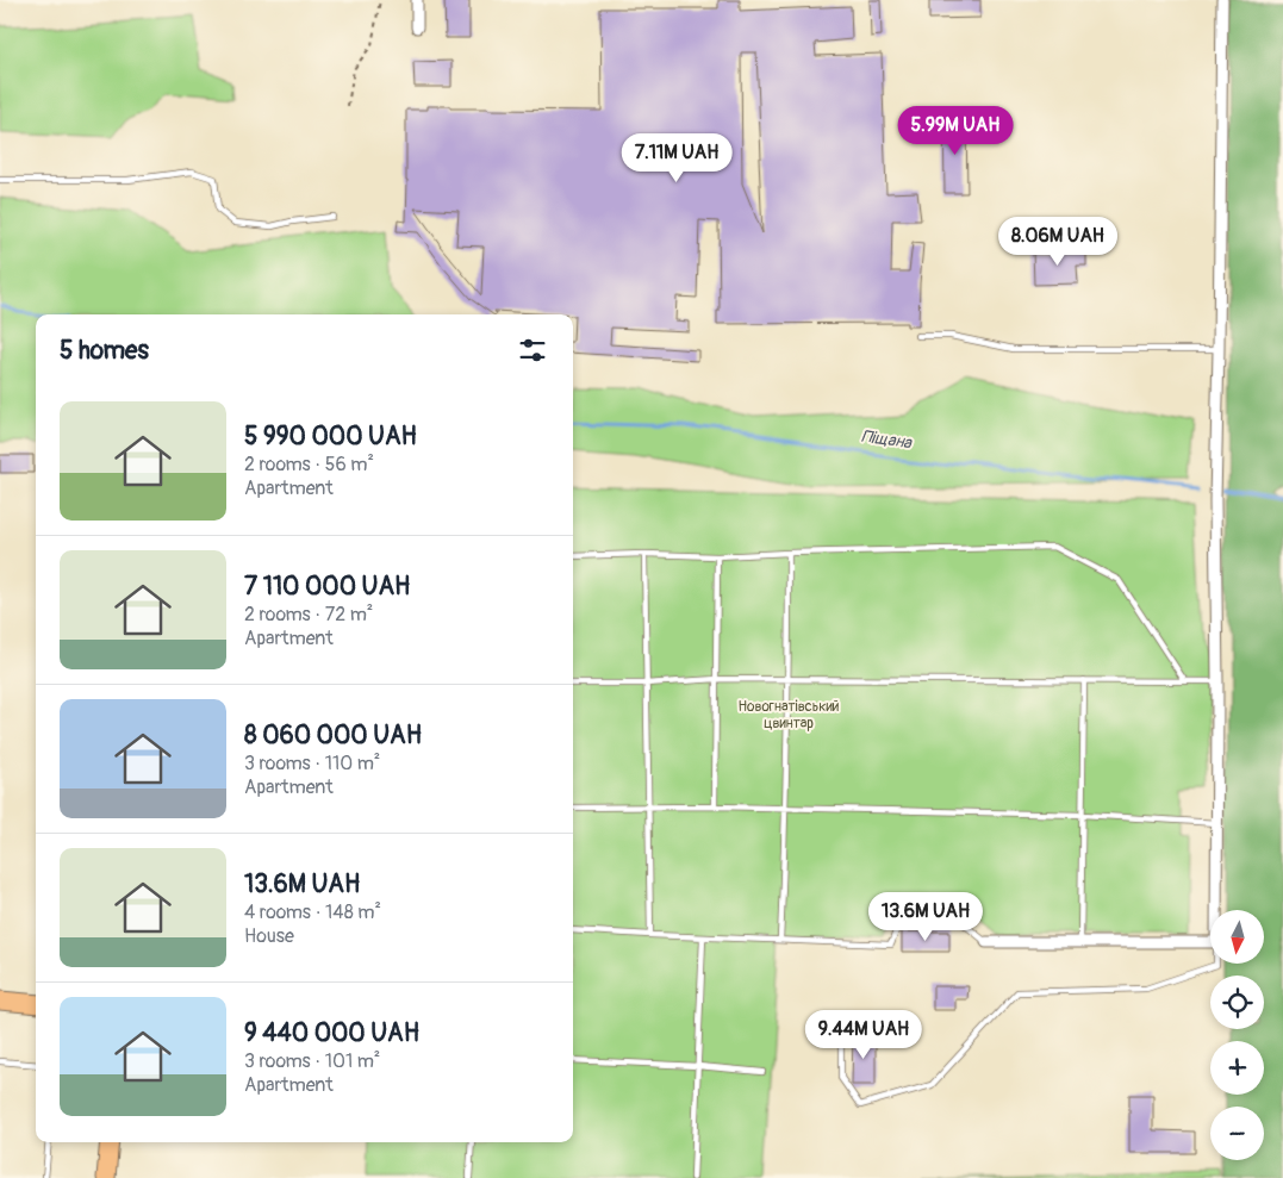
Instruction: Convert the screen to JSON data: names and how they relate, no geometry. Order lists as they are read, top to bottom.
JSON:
{
  "water": ["Піщана"],
  "parks": ["Новогнатівський цвинтар"],
  "north": "bottom",
  "page": {
    "price": [
      "5.99M UAH",
      "7.11M UAH",
      "8.06M UAH",
      "13.6M UAH",
      "9.44M UAH"
    ],
    "heading": "5 homes",
    "list": [
      {
        "name": "5 990 000 UAH",
        "note": "2 rooms · 56 m² · Apartment"
      },
      {
        "name": "7 110 000 UAH",
        "note": "2 rooms · 72 m² · Apartment"
      },
      {
        "name": "8 060 000 UAH",
        "note": "3 rooms · 110 m² · Apartment"
      },
      {
        "name": "13.6M UAH",
        "note": "4 rooms · 148 m² · House"
      },
      {
        "name": "9 440 000 UAH",
        "note": "3 rooms · 101 m² · Apartment"
      }
    ],
    "map_buttons": ["+", "−"]
  }
}
